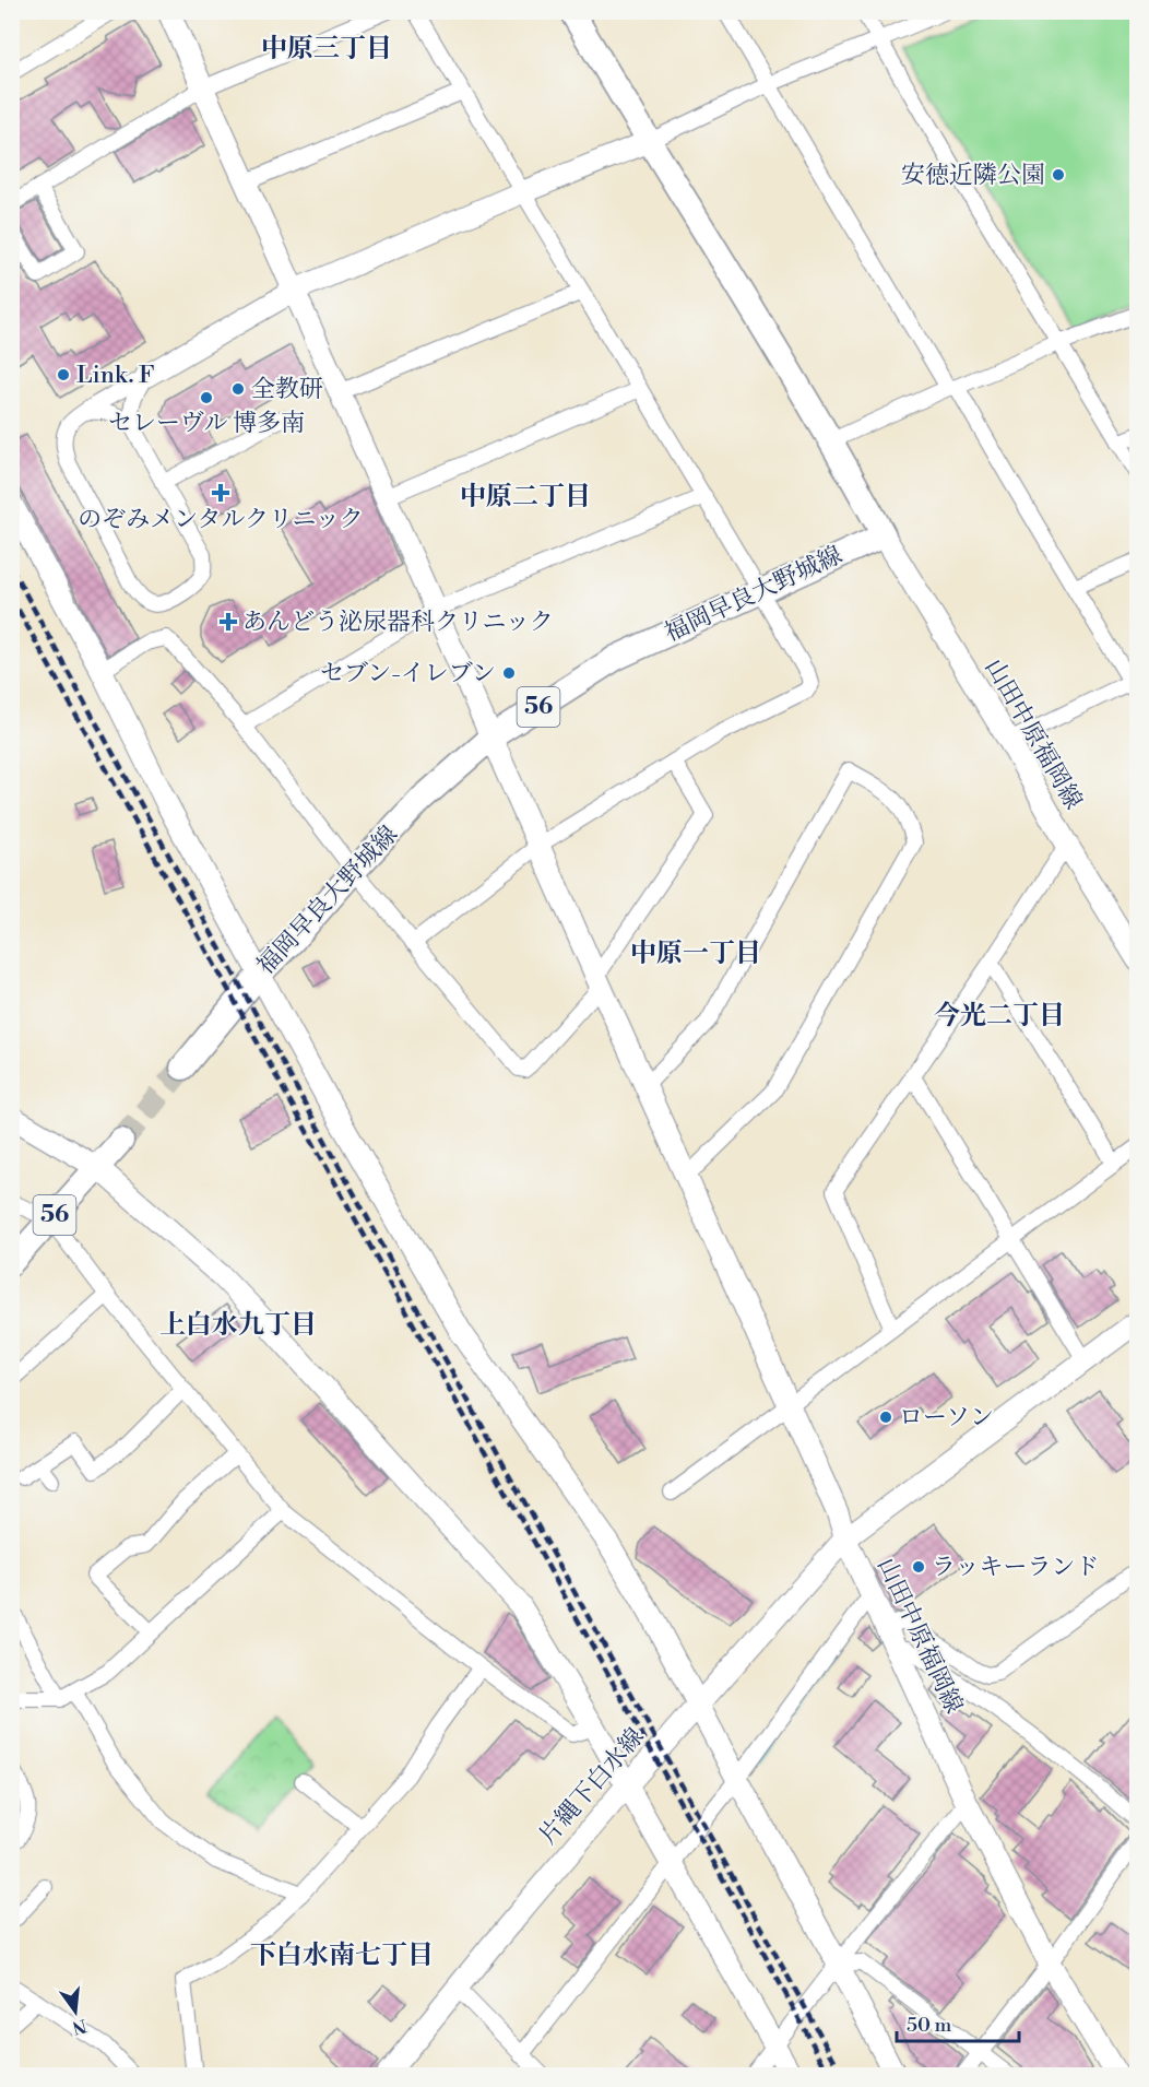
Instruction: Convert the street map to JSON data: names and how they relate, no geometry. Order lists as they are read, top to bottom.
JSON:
{
  "streets": {
    "main road": ["福岡早良大野城線", "56"],
    "street": ["山田中原福岡線", "片縄下白水線"]
  },
  "crossings": [
    ["福岡早良大野城線", "山田中原福岡線"],
    ["山田中原福岡線", "片縄下白水線"]
  ],
  "districts": [
    "中原三丁目",
    "中原二丁目",
    "中原一丁目",
    "今光二丁目",
    "上白水九丁目",
    "下白水南七丁目"
  ],
  "places": {
    "other": [
      "安徳近隣公園",
      "Link. F",
      "全教研",
      "セレーヴル 博多南",
      "セブン-イレブン",
      "ローソン",
      "ラッキーランド"
    ],
    "health": ["のぞみメンタルクリニック", "あんどう泌尿器科クリニック"]
  },
  "scale_bar": "50 m",
  "north": "bottom"
}
